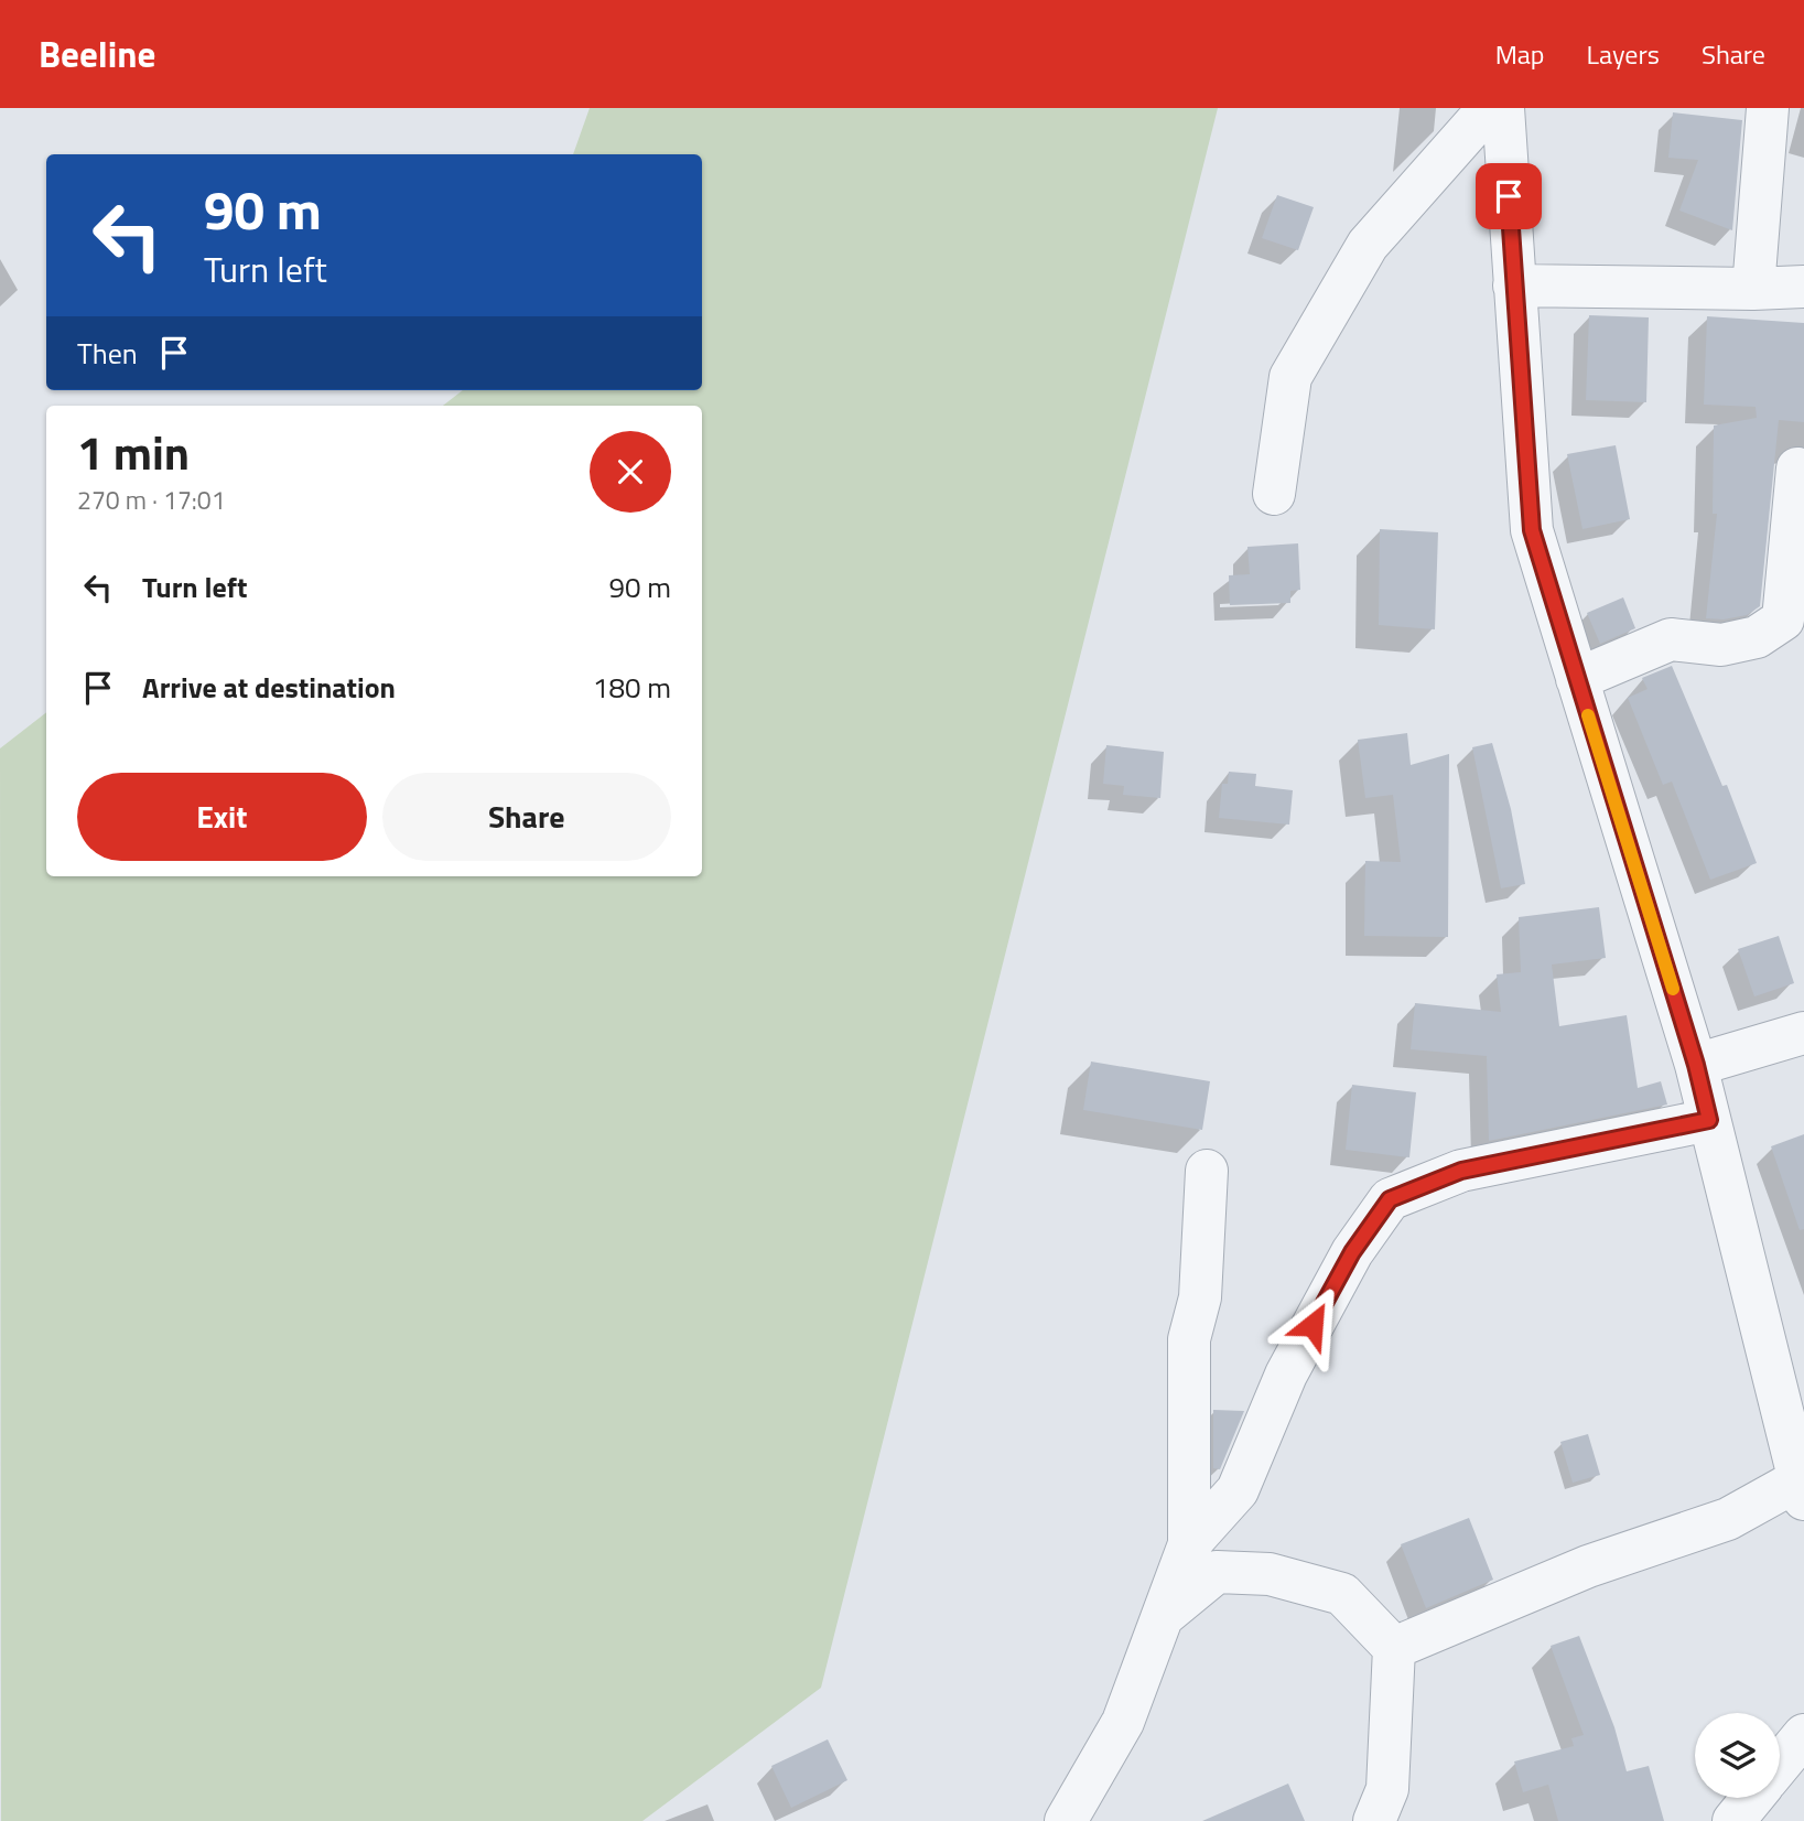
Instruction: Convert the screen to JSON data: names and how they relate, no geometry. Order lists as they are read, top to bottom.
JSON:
{
  "page": {
    "header": "Beeline",
    "nav": ["Map", "Layers", "Share"],
    "turn": ["90 m", "Turn left"],
    "then": "Then",
    "heading": ["1 min", "270 m · 17:01"],
    "list": [
      {
        "name": "Turn left",
        "value": "90 m"
      },
      {
        "name": "Arrive at destination",
        "value": "180 m"
      }
    ],
    "buttons": ["Exit", "Share"]
  }
}
